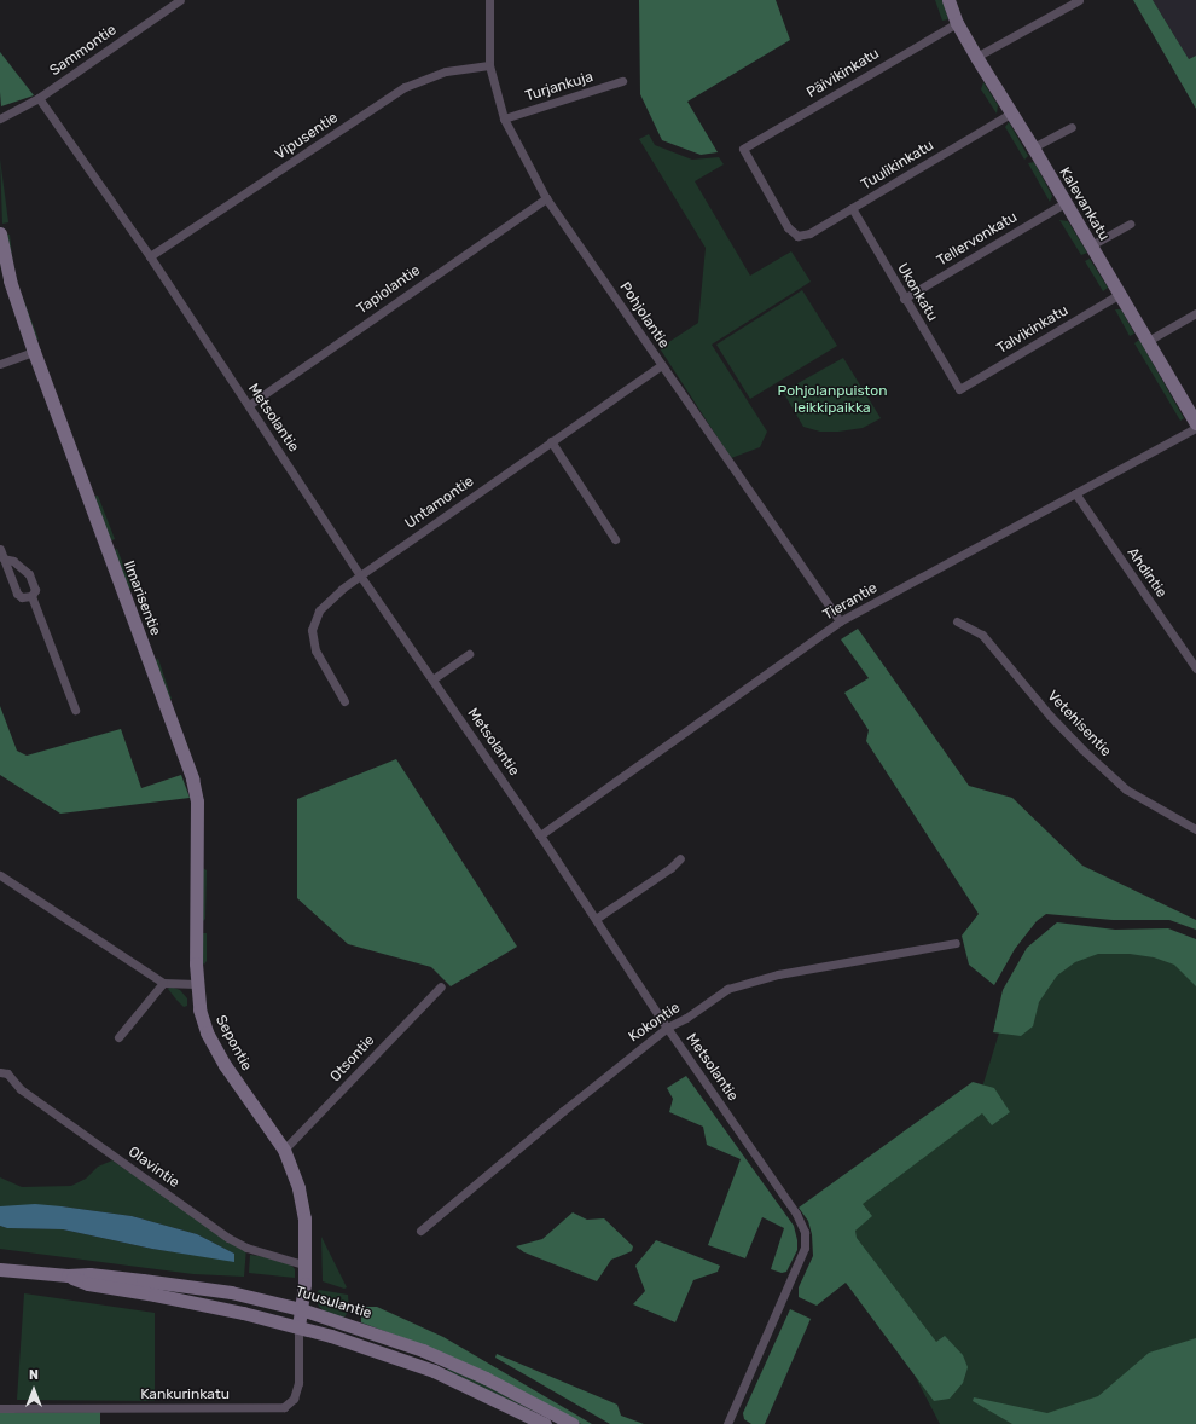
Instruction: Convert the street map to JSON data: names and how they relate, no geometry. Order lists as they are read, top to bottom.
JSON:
{
  "streets": {
    "street": [
      "Sammontie",
      "Päivikinkatu",
      "Turjankuja",
      "Vipusentie",
      "Tuulikinkatu",
      "Kalevankatu",
      "Tellervonkatu",
      "Tapiolantie",
      "Ukonkatu",
      "Pohjolantie",
      "Talvikinkatu",
      "Metsolantie",
      "Untamontie",
      "Ahdintie",
      "Ilmarisentie",
      "Tierantie",
      "Vetehisentie",
      "Kokontie",
      "Sepontie",
      "Otsontie",
      "Olavintie",
      "Tuusulantie",
      "Kankurinkatu"
    ]
  },
  "crossings": [
    ["Sammontie", "Metsolantie"],
    ["Päivikinkatu", "Tuulikinkatu"],
    ["Päivikinkatu", "Kalevankatu"],
    ["Turjankuja", "Pohjolantie"],
    ["Vipusentie", "Pohjolantie"],
    ["Vipusentie", "Metsolantie"],
    ["Tuulikinkatu", "Kalevankatu"],
    ["Tuulikinkatu", "Ukonkatu"],
    ["Kalevankatu", "Tellervonkatu"],
    ["Kalevankatu", "Talvikinkatu"],
    ["Tellervonkatu", "Ukonkatu"],
    ["Tapiolantie", "Pohjolantie"],
    ["Tapiolantie", "Metsolantie"],
    ["Ukonkatu", "Talvikinkatu"],
    ["Pohjolantie", "Untamontie"],
    ["Pohjolantie", "Tierantie"],
    ["Metsolantie", "Untamontie"],
    ["Metsolantie", "Tierantie"],
    ["Metsolantie", "Kokontie"],
    ["Ahdintie", "Tierantie"],
    ["Ilmarisentie", "Sepontie"],
    ["Sepontie", "Otsontie"],
    ["Sepontie", "Olavintie"],
    ["Sepontie", "Tuusulantie"],
    ["Sepontie", "Kankurinkatu"],
    ["Tuusulantie", "Kankurinkatu"]
  ],
  "parks": ["Pohjolanpuiston leikkipaikka"],
  "north": "top"
}
